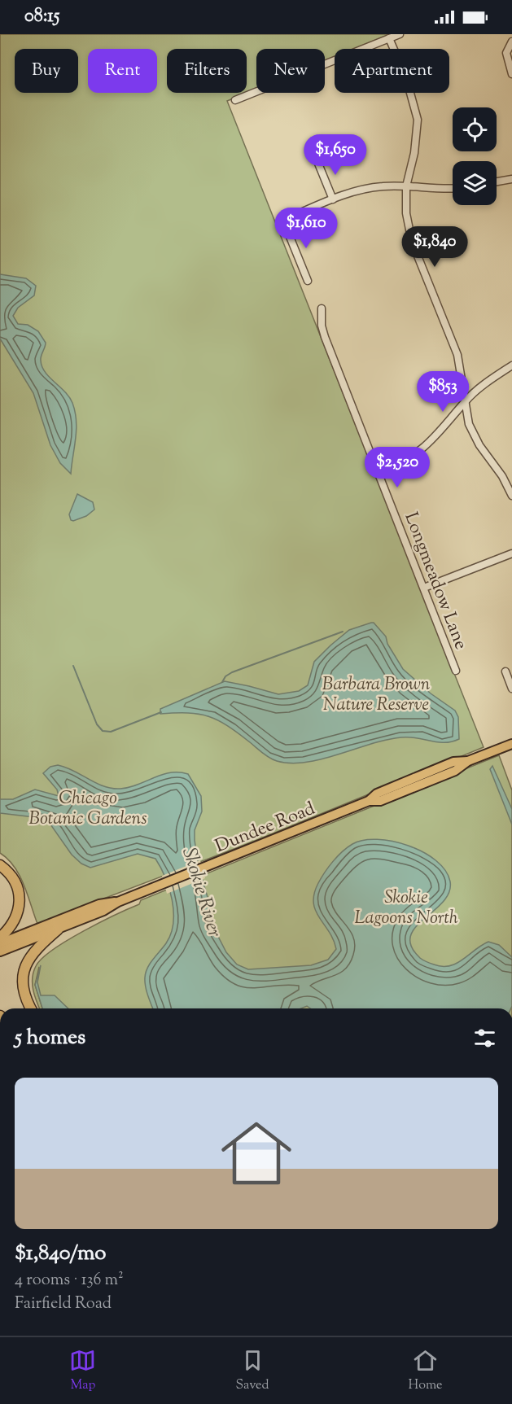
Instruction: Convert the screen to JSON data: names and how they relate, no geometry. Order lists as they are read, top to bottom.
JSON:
{
  "streets": {
    "main road": ["Dundee Road"],
    "street": ["Longmeadow Lane"]
  },
  "water": ["Skokie River"],
  "parks": ["Barbara Brown Nature Reserve", "Chicago Botanic Gardens", "Skokie Lagoons North"],
  "page": {
    "status": "08:15",
    "chip": [
      "Buy",
      "Rent",
      "Filters",
      "New",
      "Apartment"
    ],
    "price": [
      "$1,650",
      "$1,610",
      "$1,840",
      "$853",
      "$2,520"
    ],
    "heading": "5 homes",
    "list": [
      {
        "name": "$1,840/mo",
        "note": "4 rooms · 136 m² · Fairfield Road"
      }
    ],
    "tabs": ["Map", "Saved", "Home"]
  }
}
